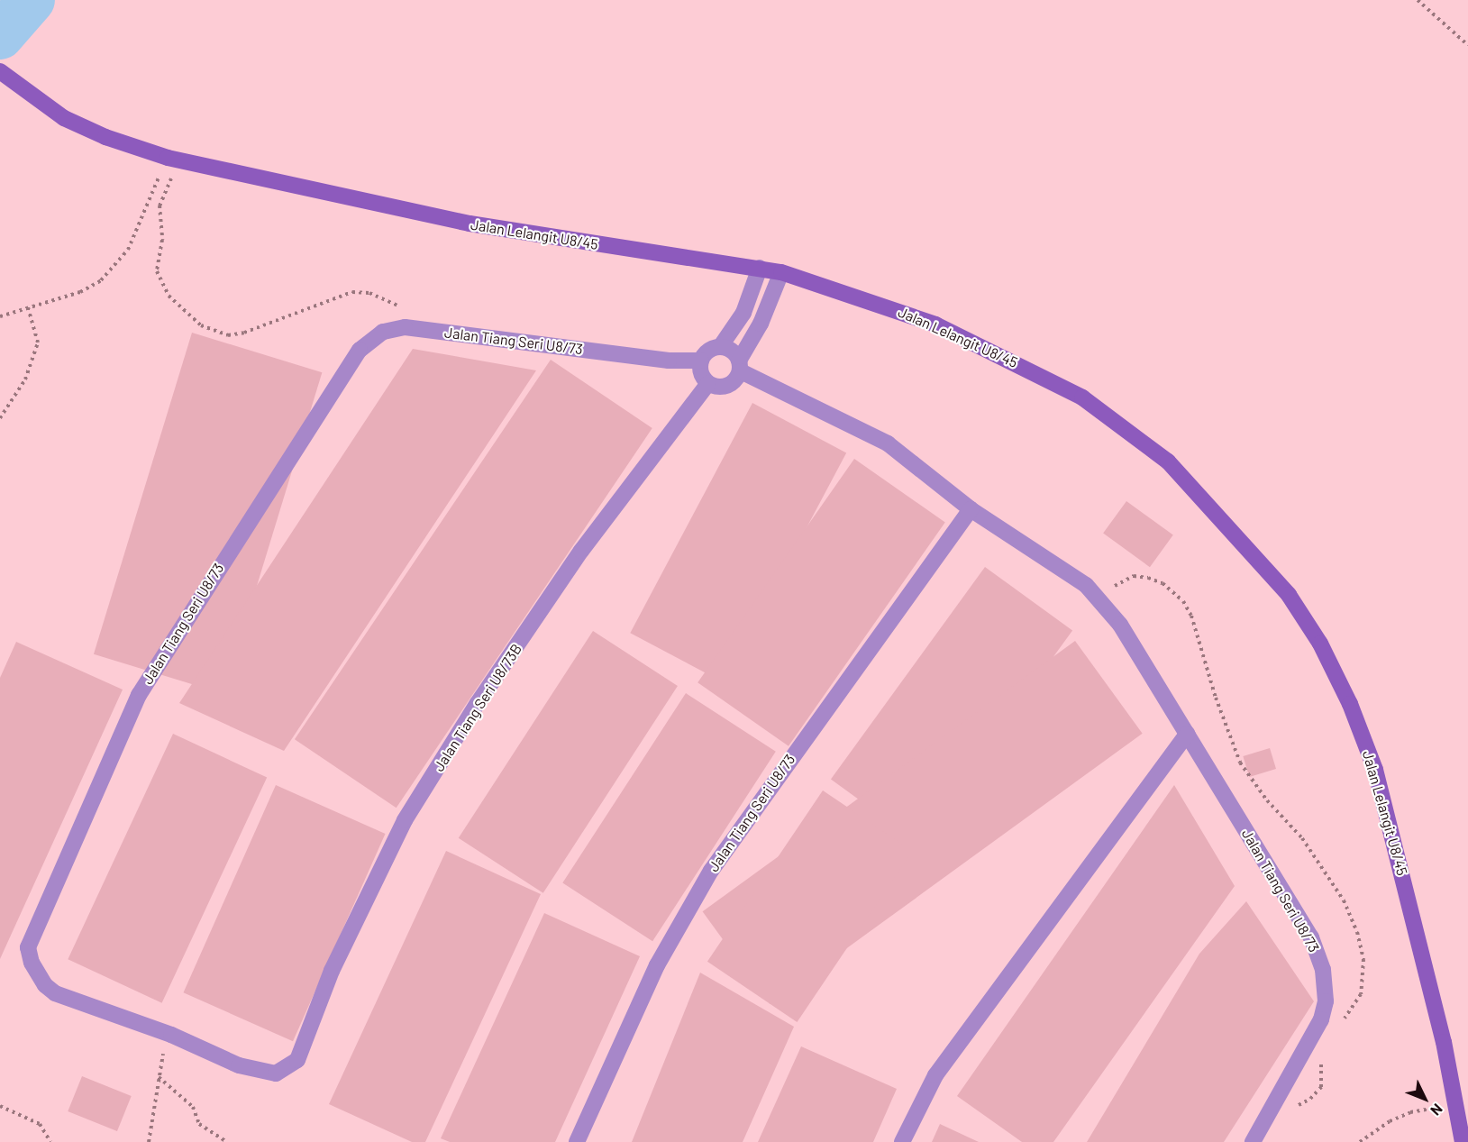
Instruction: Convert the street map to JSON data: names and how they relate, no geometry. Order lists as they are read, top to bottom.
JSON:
{
  "streets": {
    "street": ["Jalan Lelangit U8/45", "Jalan Tiang Seri U8/73", "Jalan Tiang Seri U8/73B"]
  },
  "crossings": [
    ["Jalan Tiang Seri U8/73", "Jalan Tiang Seri U8/73B"]
  ],
  "north": "bottom right"
}
